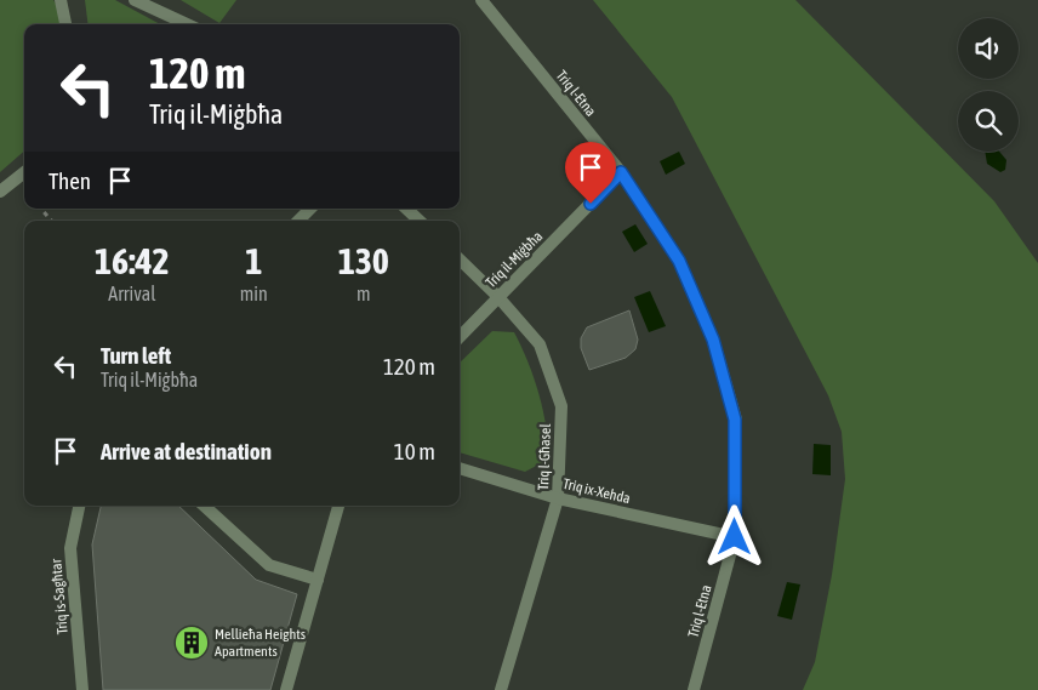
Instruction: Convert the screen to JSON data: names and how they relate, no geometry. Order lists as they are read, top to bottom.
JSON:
{
  "streets": {
    "street": [
      "Triq l-Etna",
      "Triq il-Miġbħa",
      "Triq l-Għasel",
      "Triq ix-Xehda",
      "Triq is-Sagħtar"
    ]
  },
  "crossings": [
    ["Triq l-Etna", "Triq il-Miġbħa"],
    ["Triq l-Etna", "Triq ix-Xehda"],
    ["Triq il-Miġbħa", "Triq l-Għasel"],
    ["Triq l-Għasel", "Triq ix-Xehda"]
  ],
  "places": {
    "building": ["Mellieħa Heights Apartments"]
  },
  "page": {
    "turn": ["120 m", "Triq il-Miġbħa"],
    "then": "Then",
    "eta": [
      "16:42",
      "Arrival",
      "1",
      "min",
      "130",
      "m"
    ],
    "list": [
      {
        "name": "Turn left",
        "note": "Triq il-Miġbħa",
        "value": "120 m"
      },
      {
        "name": "Arrive at destination",
        "value": "10 m"
      }
    ]
  }
}
